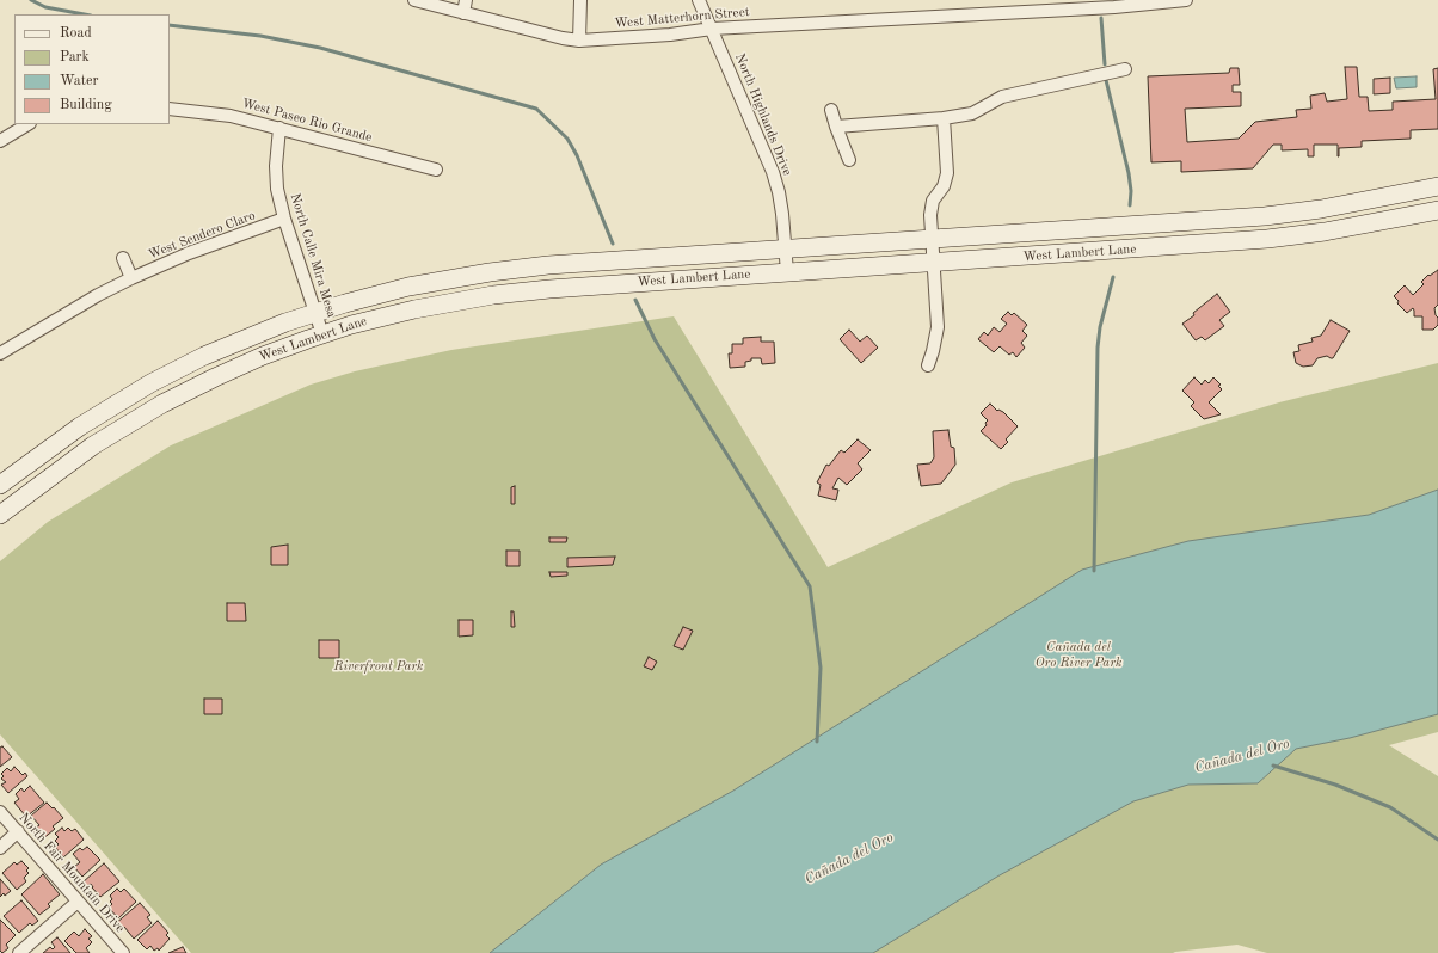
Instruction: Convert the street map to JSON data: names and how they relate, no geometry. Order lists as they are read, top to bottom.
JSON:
{
  "streets": {
    "main road": ["West Lambert Lane"],
    "street": [
      "West Matterhorn Street",
      "North Highlands Drive",
      "West Paseo Rio Grande",
      "West Sendero Claro",
      "North Calle Mira Mesa",
      "North Fair Mountain Drive"
    ]
  },
  "crossings": [
    ["West Matterhorn Street", "North Highlands Drive"],
    ["North Highlands Drive", "West Lambert Lane"],
    ["West Paseo Rio Grande", "North Calle Mira Mesa"],
    ["West Sendero Claro", "North Calle Mira Mesa"],
    ["West Lambert Lane", "North Calle Mira Mesa"]
  ],
  "water": ["Cañada del Oro"],
  "parks": ["Cañada del Oro River Park", "Riverfront Park"],
  "legend": [
    "Road",
    "Park",
    "Water",
    "Building"
  ]
}
